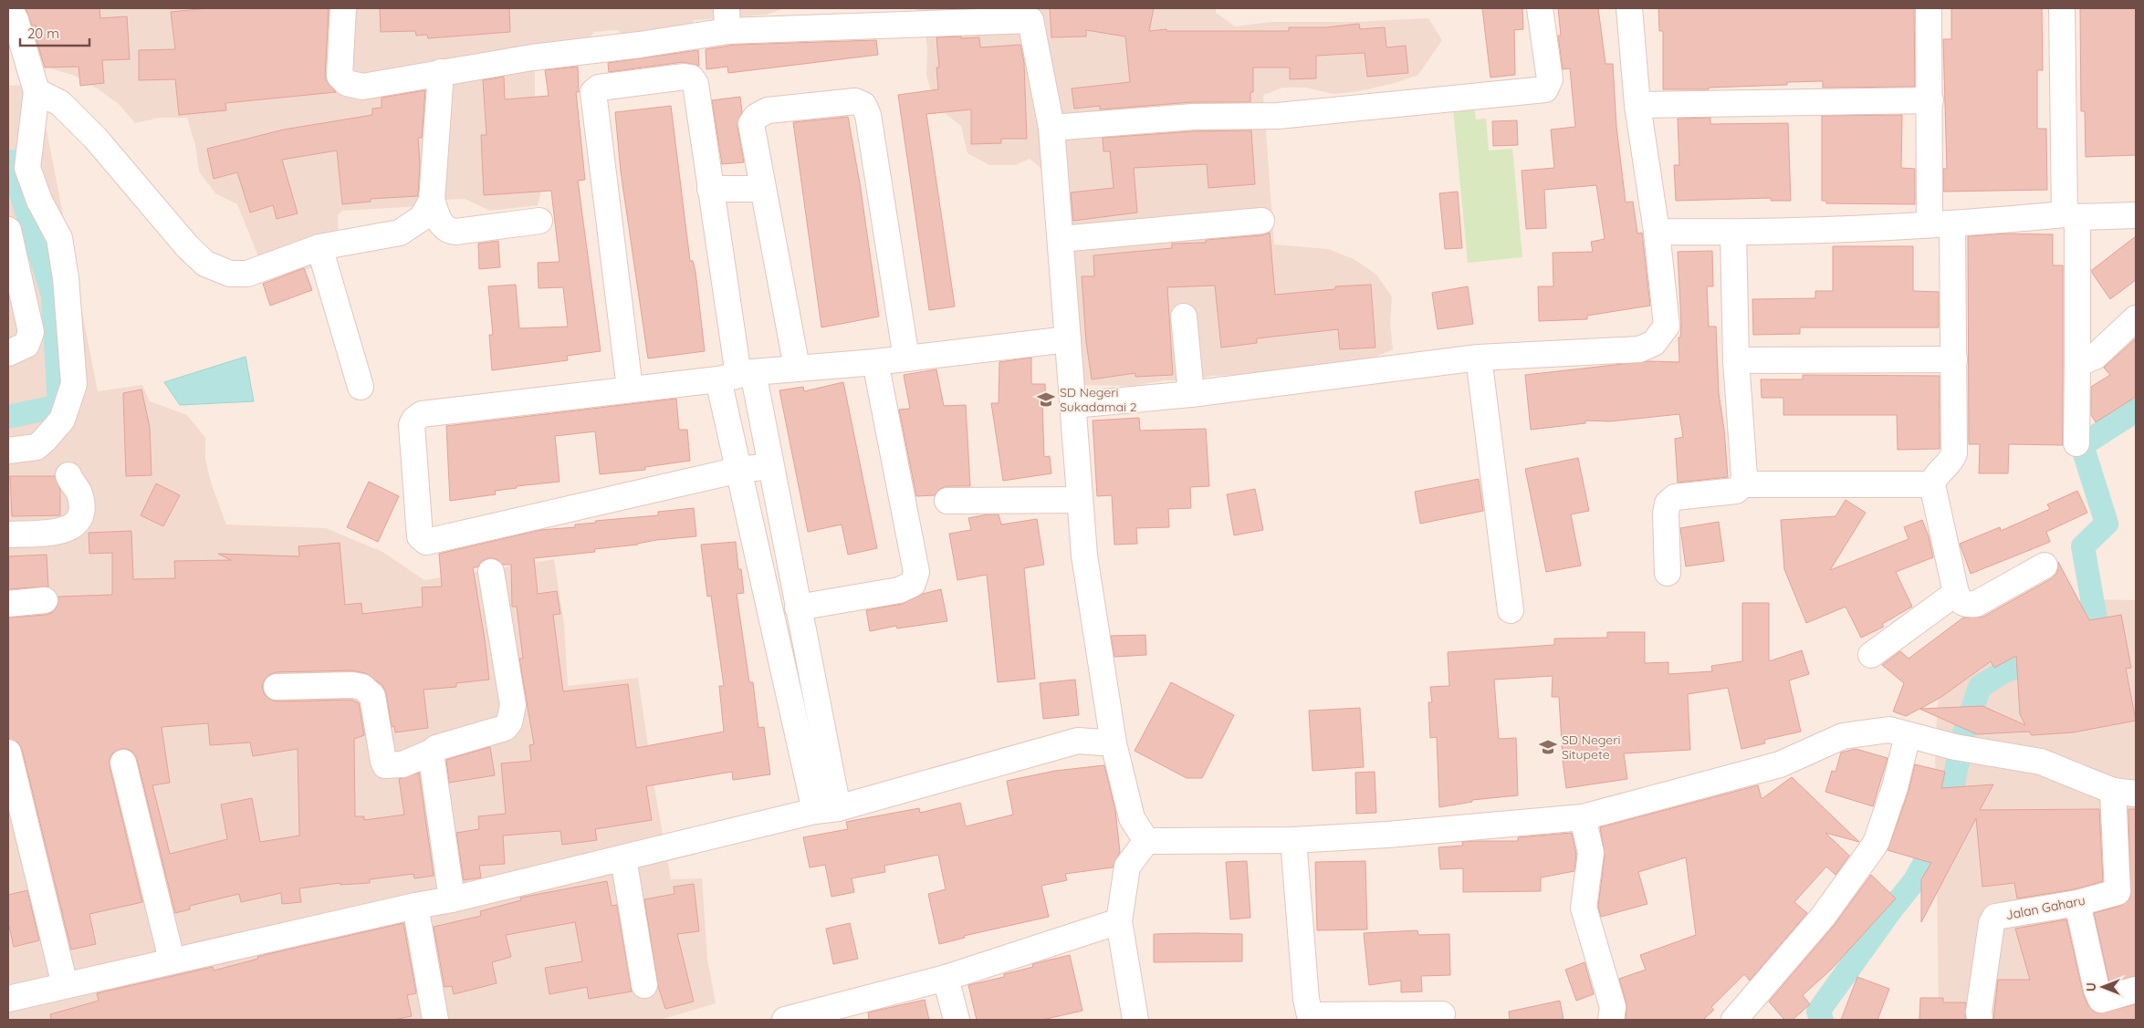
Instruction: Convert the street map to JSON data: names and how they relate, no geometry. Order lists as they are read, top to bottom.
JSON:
{
  "streets": {
    "street": ["Jalan Gaharu"]
  },
  "places": {
    "school or university": ["SD Negeri Sukadamai 2", "SD Negeri Situpete"]
  },
  "scale_bar": "20 m",
  "north": "left"
}
